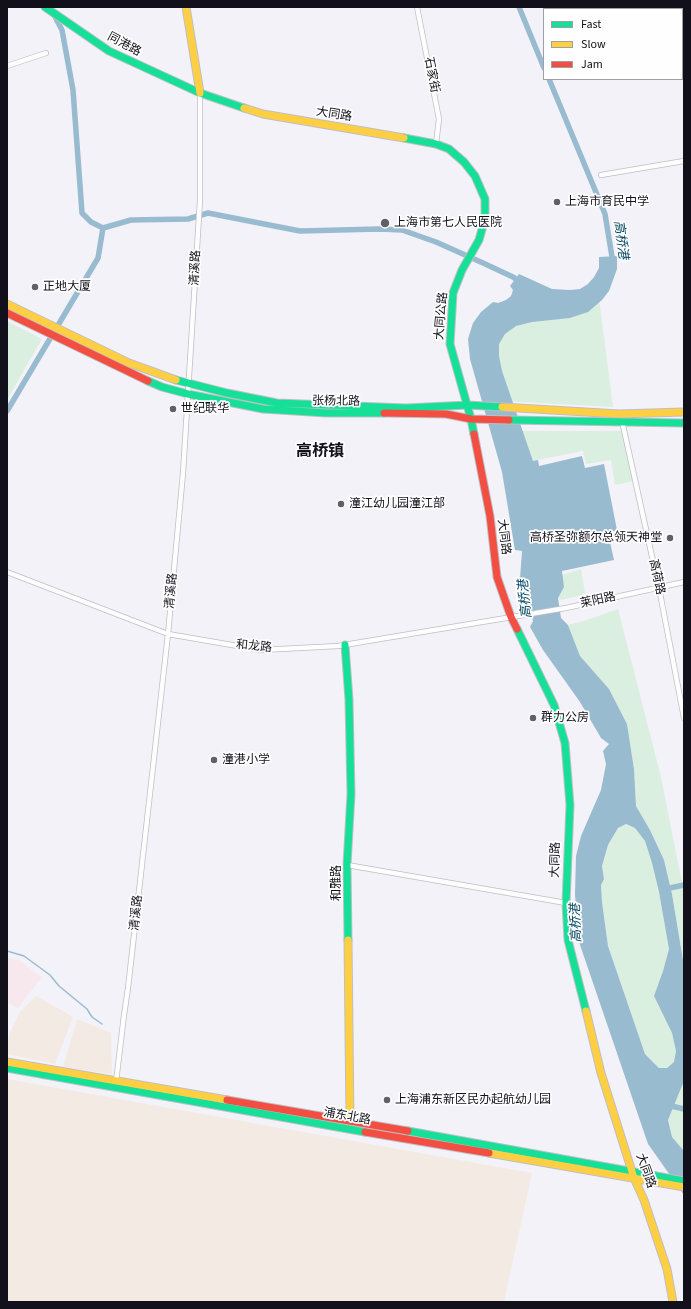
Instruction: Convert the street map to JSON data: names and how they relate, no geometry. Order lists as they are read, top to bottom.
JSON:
{
  "streets": {
    "main road": [
      "同港路",
      "大同路",
      "大同公路",
      "张杨北路",
      "和雅路",
      "浦东北路"
    ],
    "street": [
      "石家街",
      "清溪路",
      "高荷路",
      "莱阳路",
      "和龙路"
    ]
  },
  "crossings": [
    ["同港路", "大同路"],
    ["同港路", "清溪路"],
    ["石家街", "大同路"],
    ["大同路", "清溪路"],
    ["大同路", "大同公路"],
    ["大同路", "张杨北路"],
    ["大同路", "莱阳路"],
    ["大同路", "和龙路"],
    ["大同路", "浦东北路"],
    ["清溪路", "张杨北路"],
    ["清溪路", "和龙路"],
    ["清溪路", "浦东北路"],
    ["大同公路", "张杨北路"],
    ["张杨北路", "高荷路"],
    ["高荷路", "莱阳路"],
    ["莱阳路", "和龙路"],
    ["和龙路", "和雅路"],
    ["和雅路", "浦东北路"]
  ],
  "districts": ["高桥镇"],
  "water": ["高桥港"],
  "places": [
    "上海市育民中学",
    "上海市第七人民医院",
    "正地大厦",
    "世纪联华",
    "潼江幼儿园潼江部",
    "高桥圣弥额尔总领天神堂",
    "群力公房",
    "潼港小学",
    "上海浦东新区民办起航幼儿园"
  ],
  "legend": ["Fast", "Slow", "Jam"]
}
